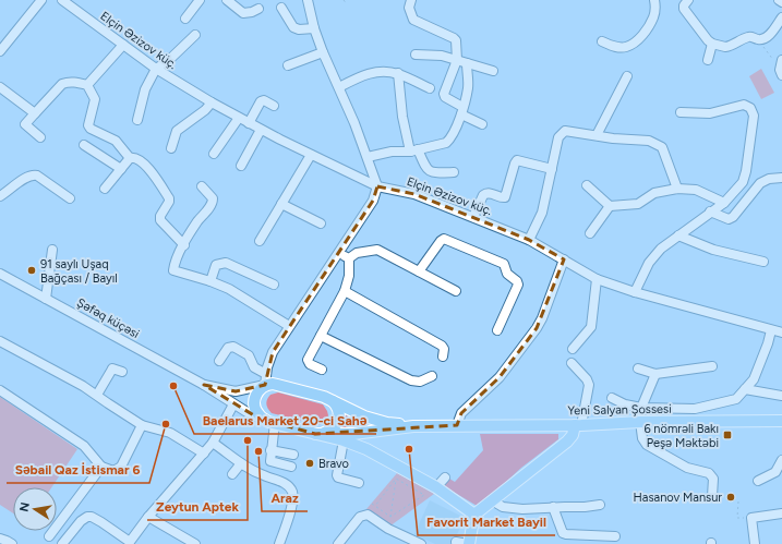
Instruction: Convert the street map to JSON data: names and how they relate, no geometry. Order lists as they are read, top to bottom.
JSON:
{
  "streets": {
    "main road": ["Yeni Salyan Şossesi"],
    "street": ["Elçin Əzizov küç.", "Şəfəq küçəsi"]
  },
  "places": {
    "other": [
      "91 saylı Uşaq Bağçası / Bayıl",
      "Baelarus Market 20-ci Sahə",
      "Səbail Qaz İstismar 6",
      "Zeytun Aptek",
      "Favorit Market Bayil",
      "Araz",
      "Bravo",
      "Hasanov Mansur"
    ],
    "transit": ["6 nömrəli Bakı Peşə Məktəbi"]
  },
  "north": "left"
}
